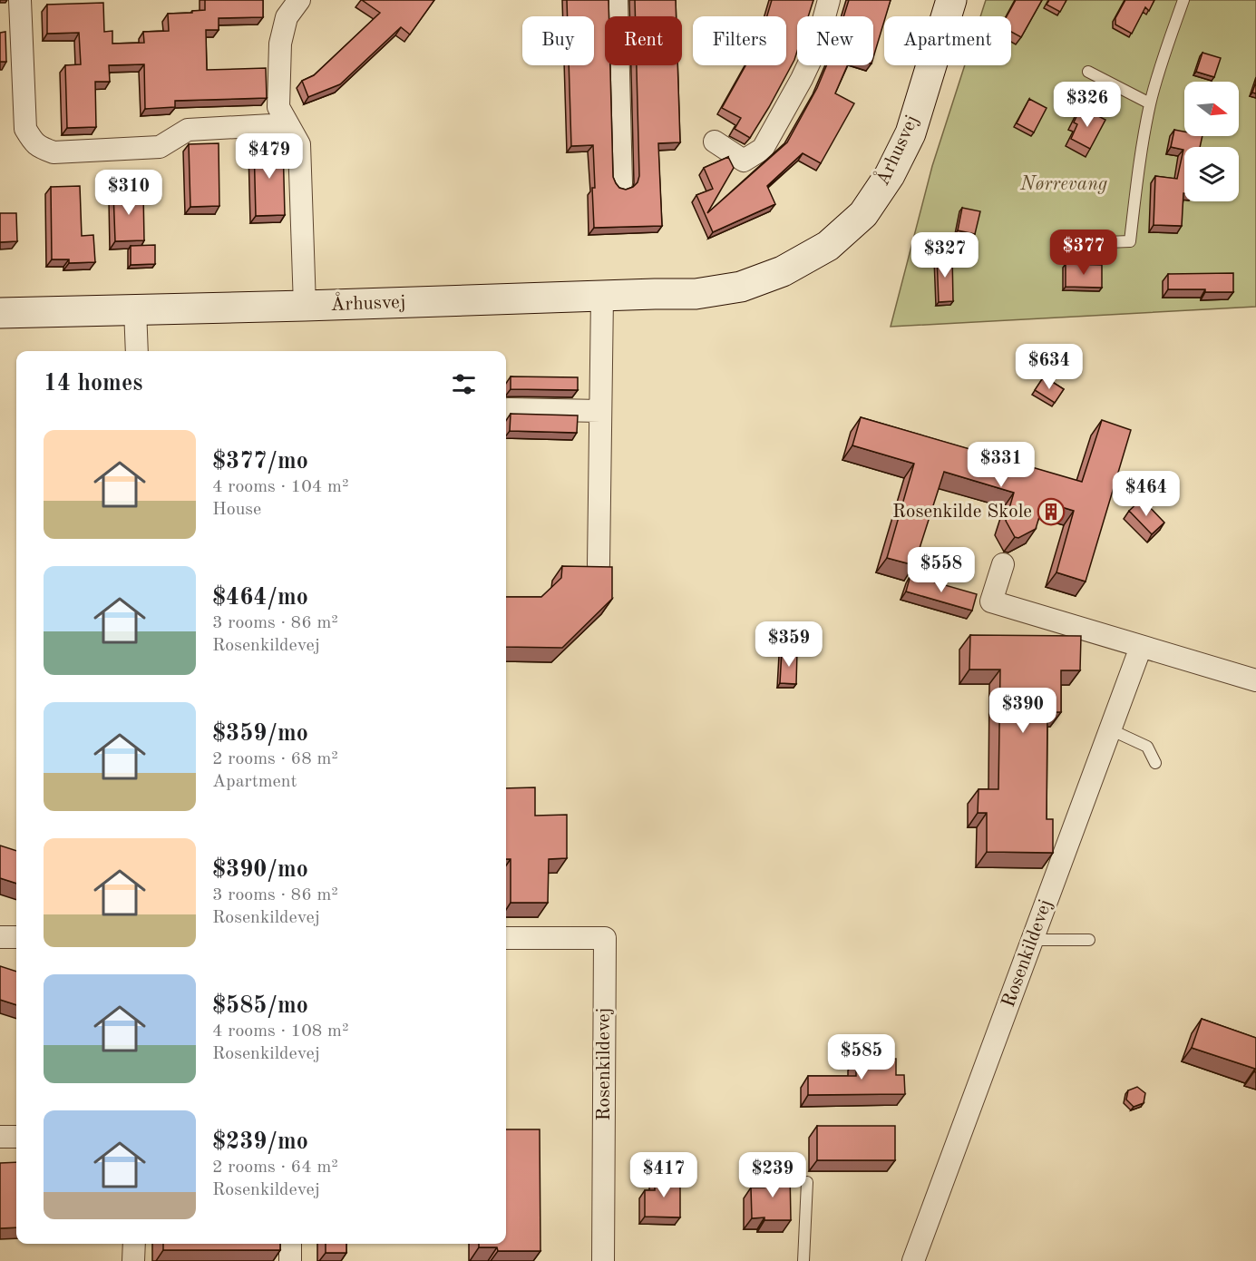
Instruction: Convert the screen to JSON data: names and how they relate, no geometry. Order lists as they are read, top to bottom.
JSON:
{
  "streets": {
    "street": ["Århusvej", "Rosenkildevej"]
  },
  "parks": ["Nørrevang"],
  "places": {
    "building": ["Rosenkilde Skole"]
  },
  "north": "right",
  "page": {
    "chip": [
      "Buy",
      "Rent",
      "Filters",
      "New",
      "Apartment"
    ],
    "price": [
      "$326",
      "$479",
      "$310",
      "$377",
      "$327",
      "$634",
      "$331",
      "$464",
      "$558",
      "$359",
      "$390",
      "$585",
      "$417",
      "$239"
    ],
    "heading": "14 homes",
    "list": [
      {
        "name": "$377/mo",
        "note": "4 rooms · 104 m² · House"
      },
      {
        "name": "$464/mo",
        "note": "3 rooms · 86 m² · Rosenkildevej"
      },
      {
        "name": "$359/mo",
        "note": "2 rooms · 68 m² · Apartment"
      },
      {
        "name": "$390/mo",
        "note": "3 rooms · 86 m² · Rosenkildevej"
      },
      {
        "name": "$585/mo",
        "note": "4 rooms · 108 m² · Rosenkildevej"
      },
      {
        "name": "$239/mo",
        "note": "2 rooms · 64 m² · Rosenkildevej"
      }
    ]
  }
}
